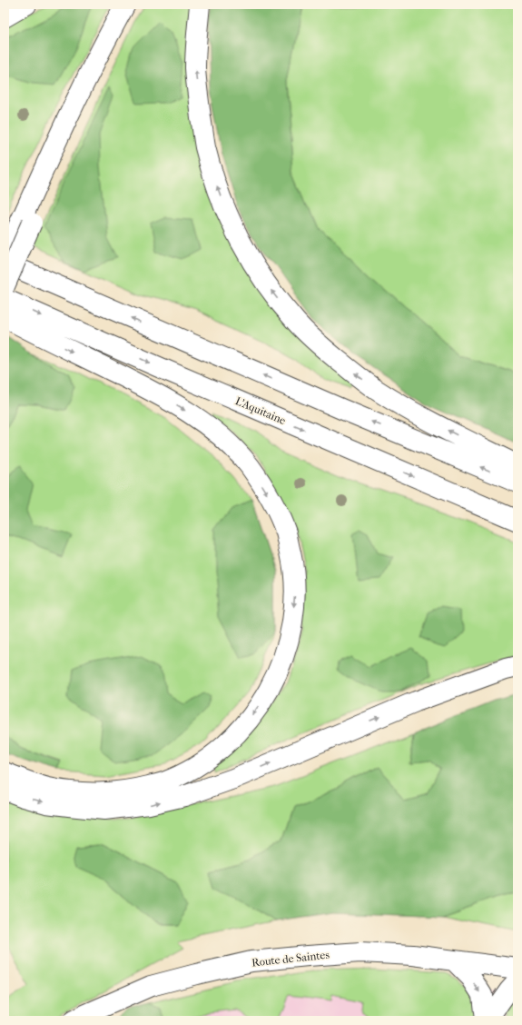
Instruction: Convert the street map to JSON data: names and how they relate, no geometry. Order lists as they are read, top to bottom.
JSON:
{
  "streets": {
    "main road": ["L'Aquitaine", "Route de Saintes"]
  }
}
